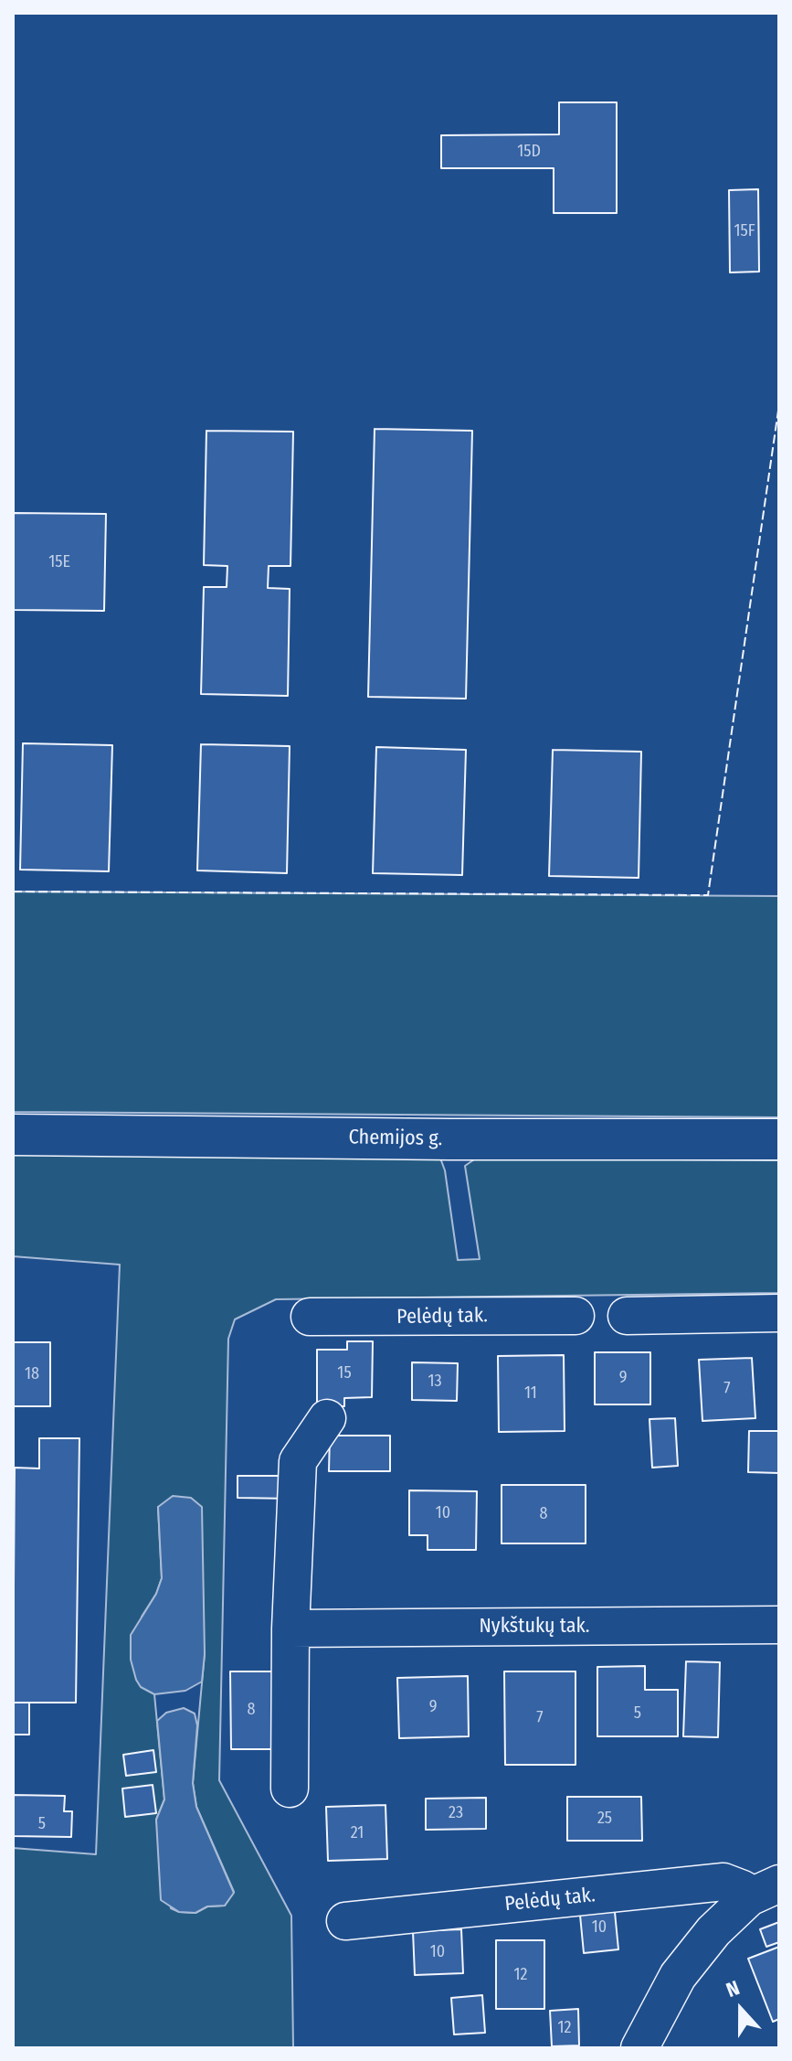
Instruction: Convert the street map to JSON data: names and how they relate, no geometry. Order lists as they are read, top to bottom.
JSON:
{
  "streets": {
    "main road": ["Chemijos g."],
    "street": ["Pelėdų tak.", "Nykštukų tak."]
  },
  "house_numbers": [
    "15D",
    "15F",
    "15E",
    "15",
    "18",
    "9",
    "13",
    "7",
    "11",
    "10",
    "8",
    "9",
    "8",
    "5",
    "7",
    "23",
    "25",
    "5",
    "21",
    "10",
    "10",
    "12",
    "12"
  ],
  "north": "top"
}
